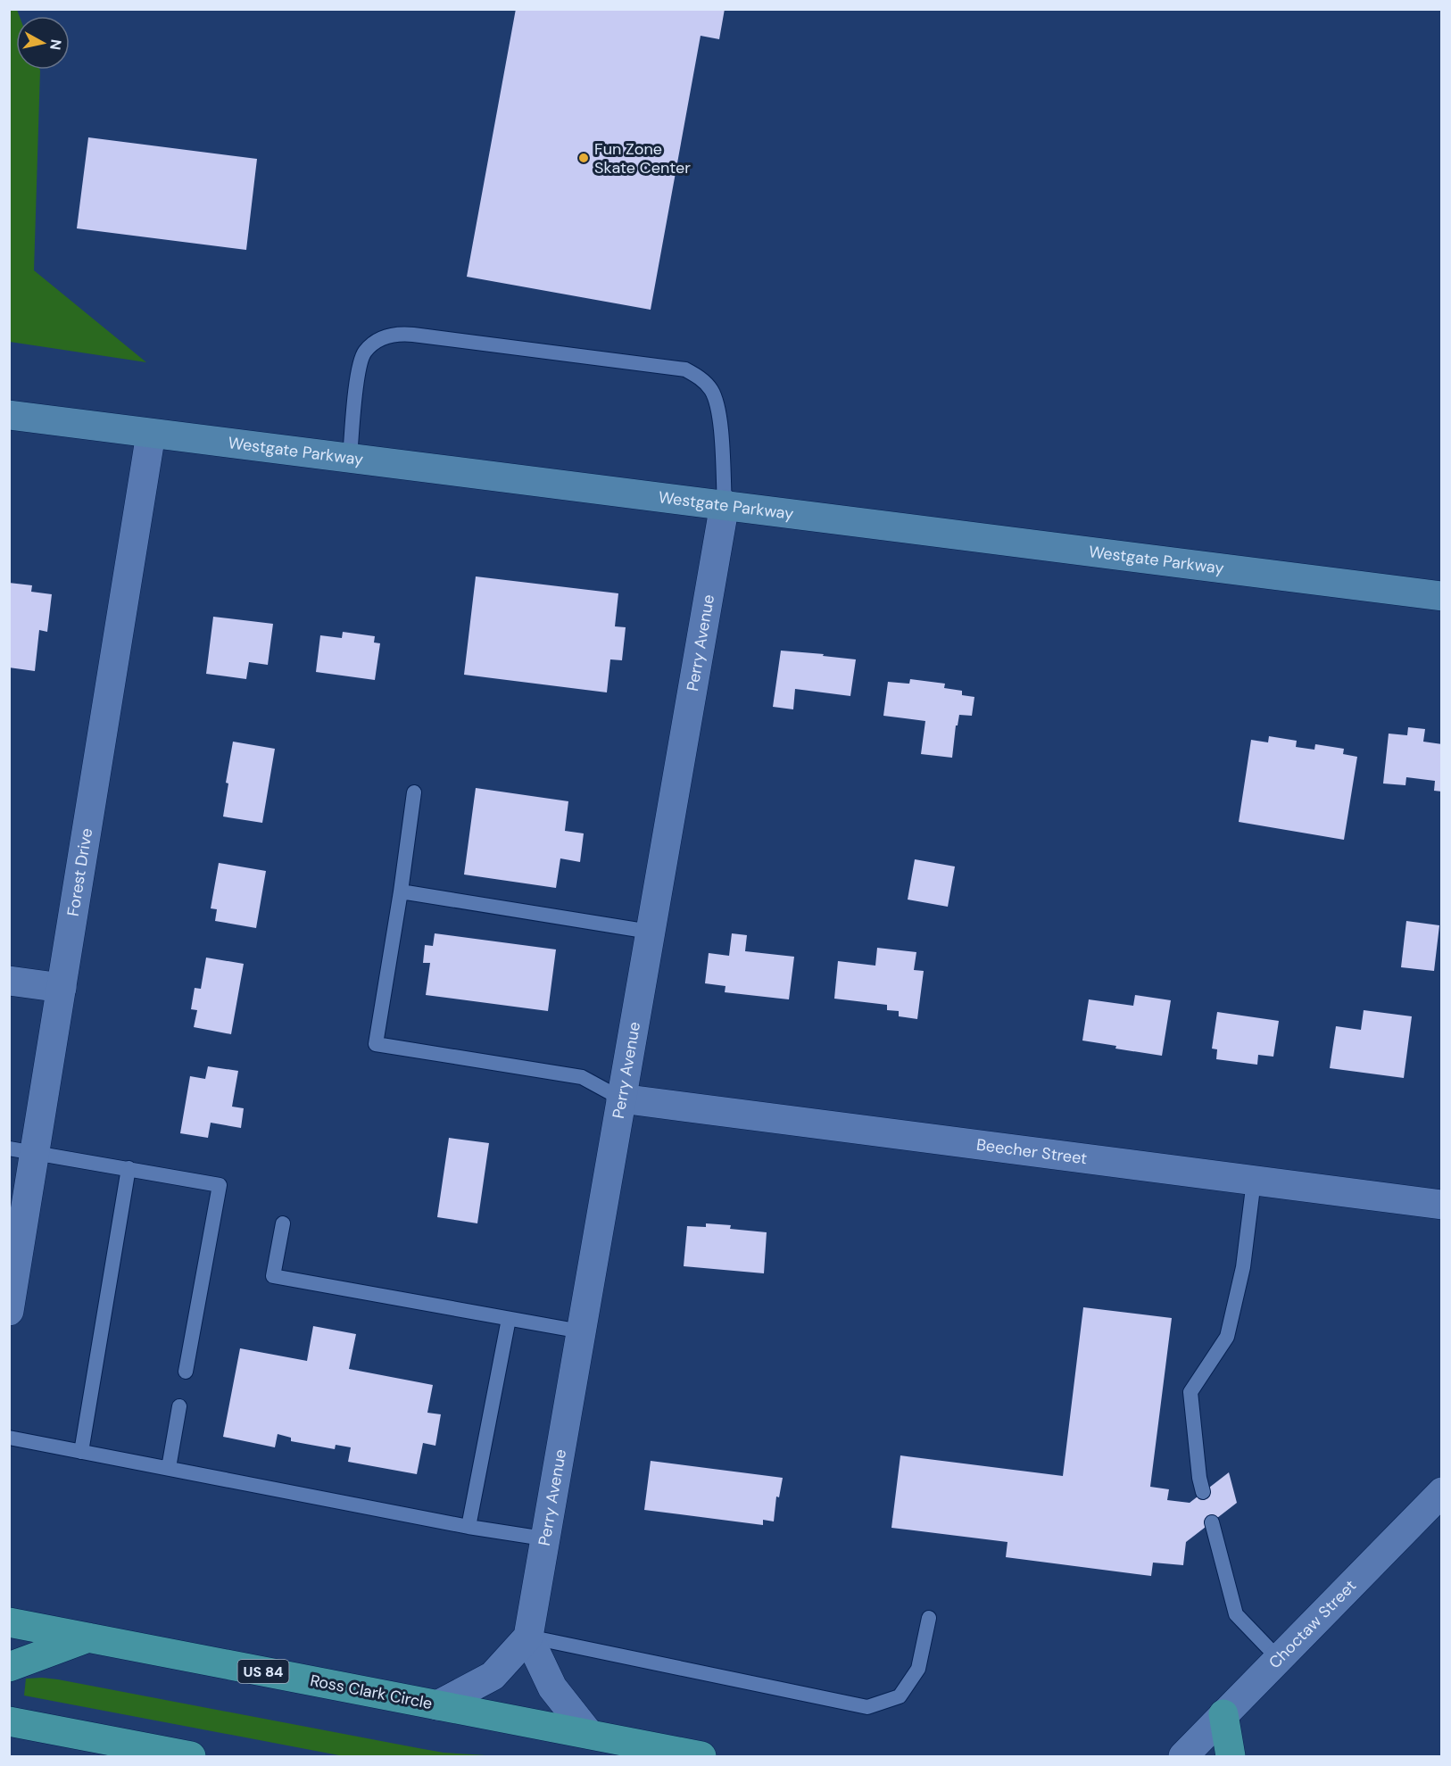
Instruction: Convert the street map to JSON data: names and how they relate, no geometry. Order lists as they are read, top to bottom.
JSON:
{
  "streets": {
    "highway": ["US 84", "Ross Clark Circle"],
    "main road": ["Westgate Parkway"],
    "street": [
      "Perry Avenue",
      "Forest Drive",
      "Beecher Street",
      "Choctaw Street"
    ]
  },
  "crossings": [
    ["Westgate Parkway", "Perry Avenue"],
    ["Westgate Parkway", "Forest Drive"],
    ["Perry Avenue", "Beecher Street"]
  ],
  "places": ["Fun Zone Skate Center"],
  "north": "right"
}
